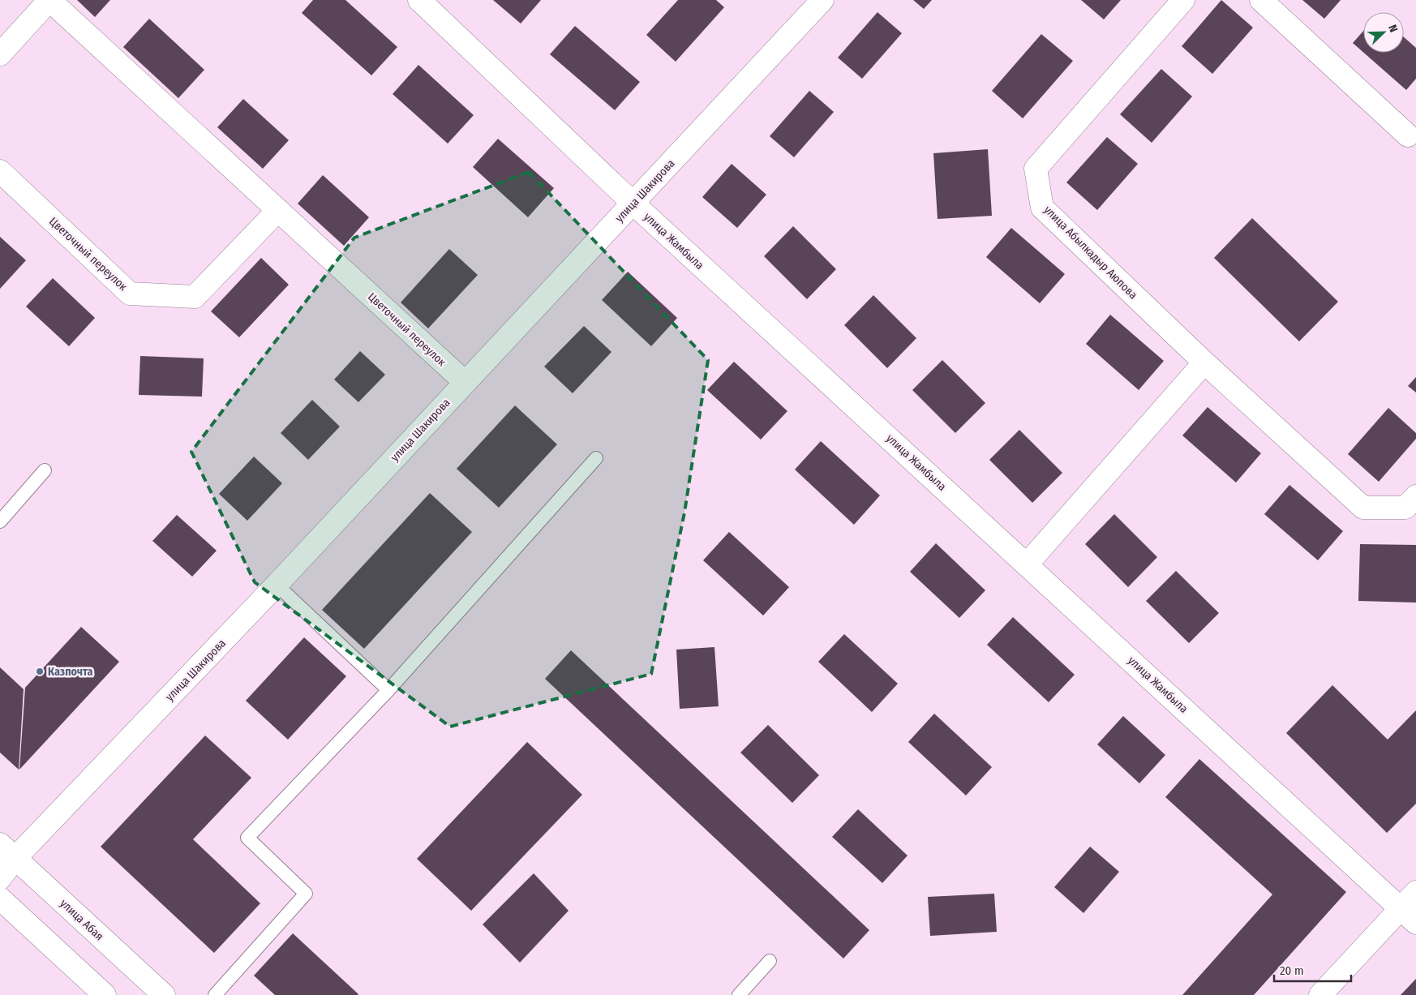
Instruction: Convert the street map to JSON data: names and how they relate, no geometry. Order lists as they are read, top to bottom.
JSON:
{
  "streets": {
    "street": [
      "улица Шакирова",
      "улица Жамбыла",
      "улица Абылкадыр Аюпова",
      "Цветочный переулок",
      "улица Абая"
    ]
  },
  "crossings": [
    ["улица Шакирова", "улица Жамбыла"],
    ["улица Шакирова", "Цветочный переулок"],
    ["улица Шакирова", "улица Абая"]
  ],
  "places": ["Казпочта"],
  "scale_bar": "20 m",
  "north": "top right"
}
